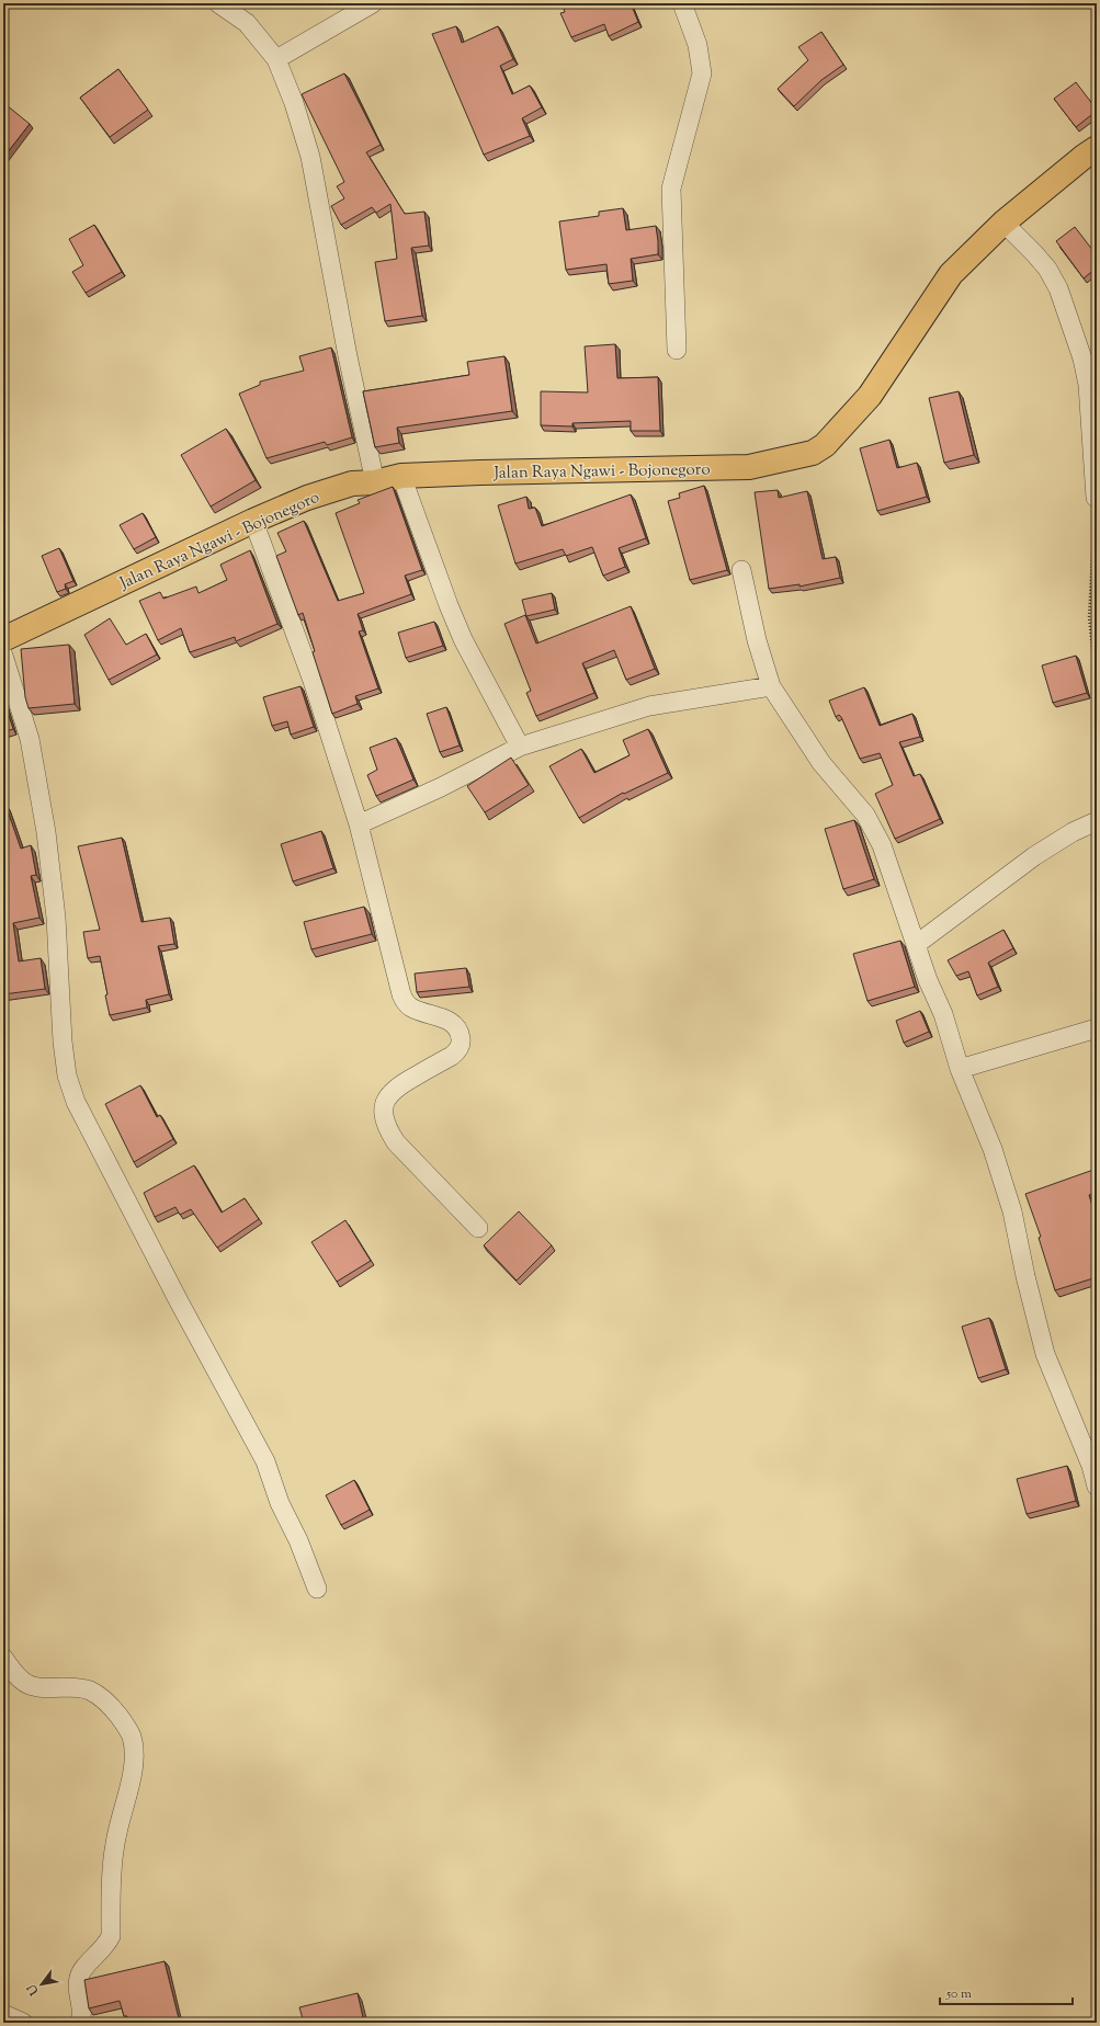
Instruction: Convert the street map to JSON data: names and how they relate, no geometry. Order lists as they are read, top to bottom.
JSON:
{
  "streets": {
    "highway": ["Jalan Raya Ngawi - Bojonegoro"]
  },
  "scale_bar": "50 m",
  "north": "bottom left"
}
